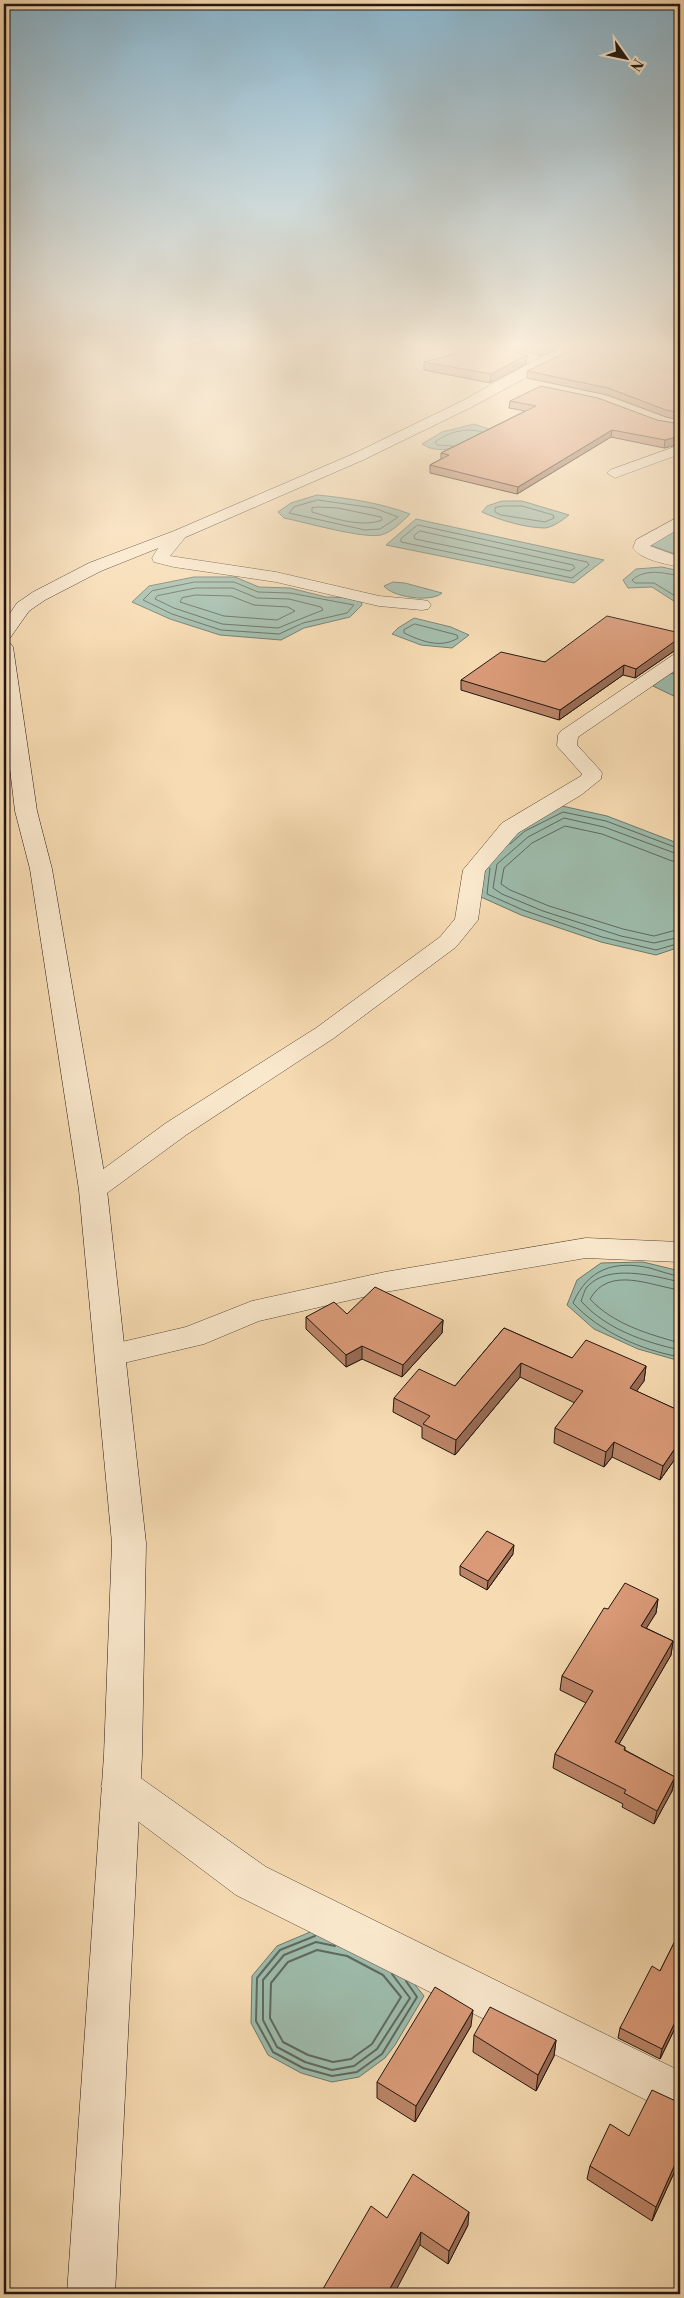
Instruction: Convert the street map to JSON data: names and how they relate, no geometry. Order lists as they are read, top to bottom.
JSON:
{
  "north": "bottom right"
}
